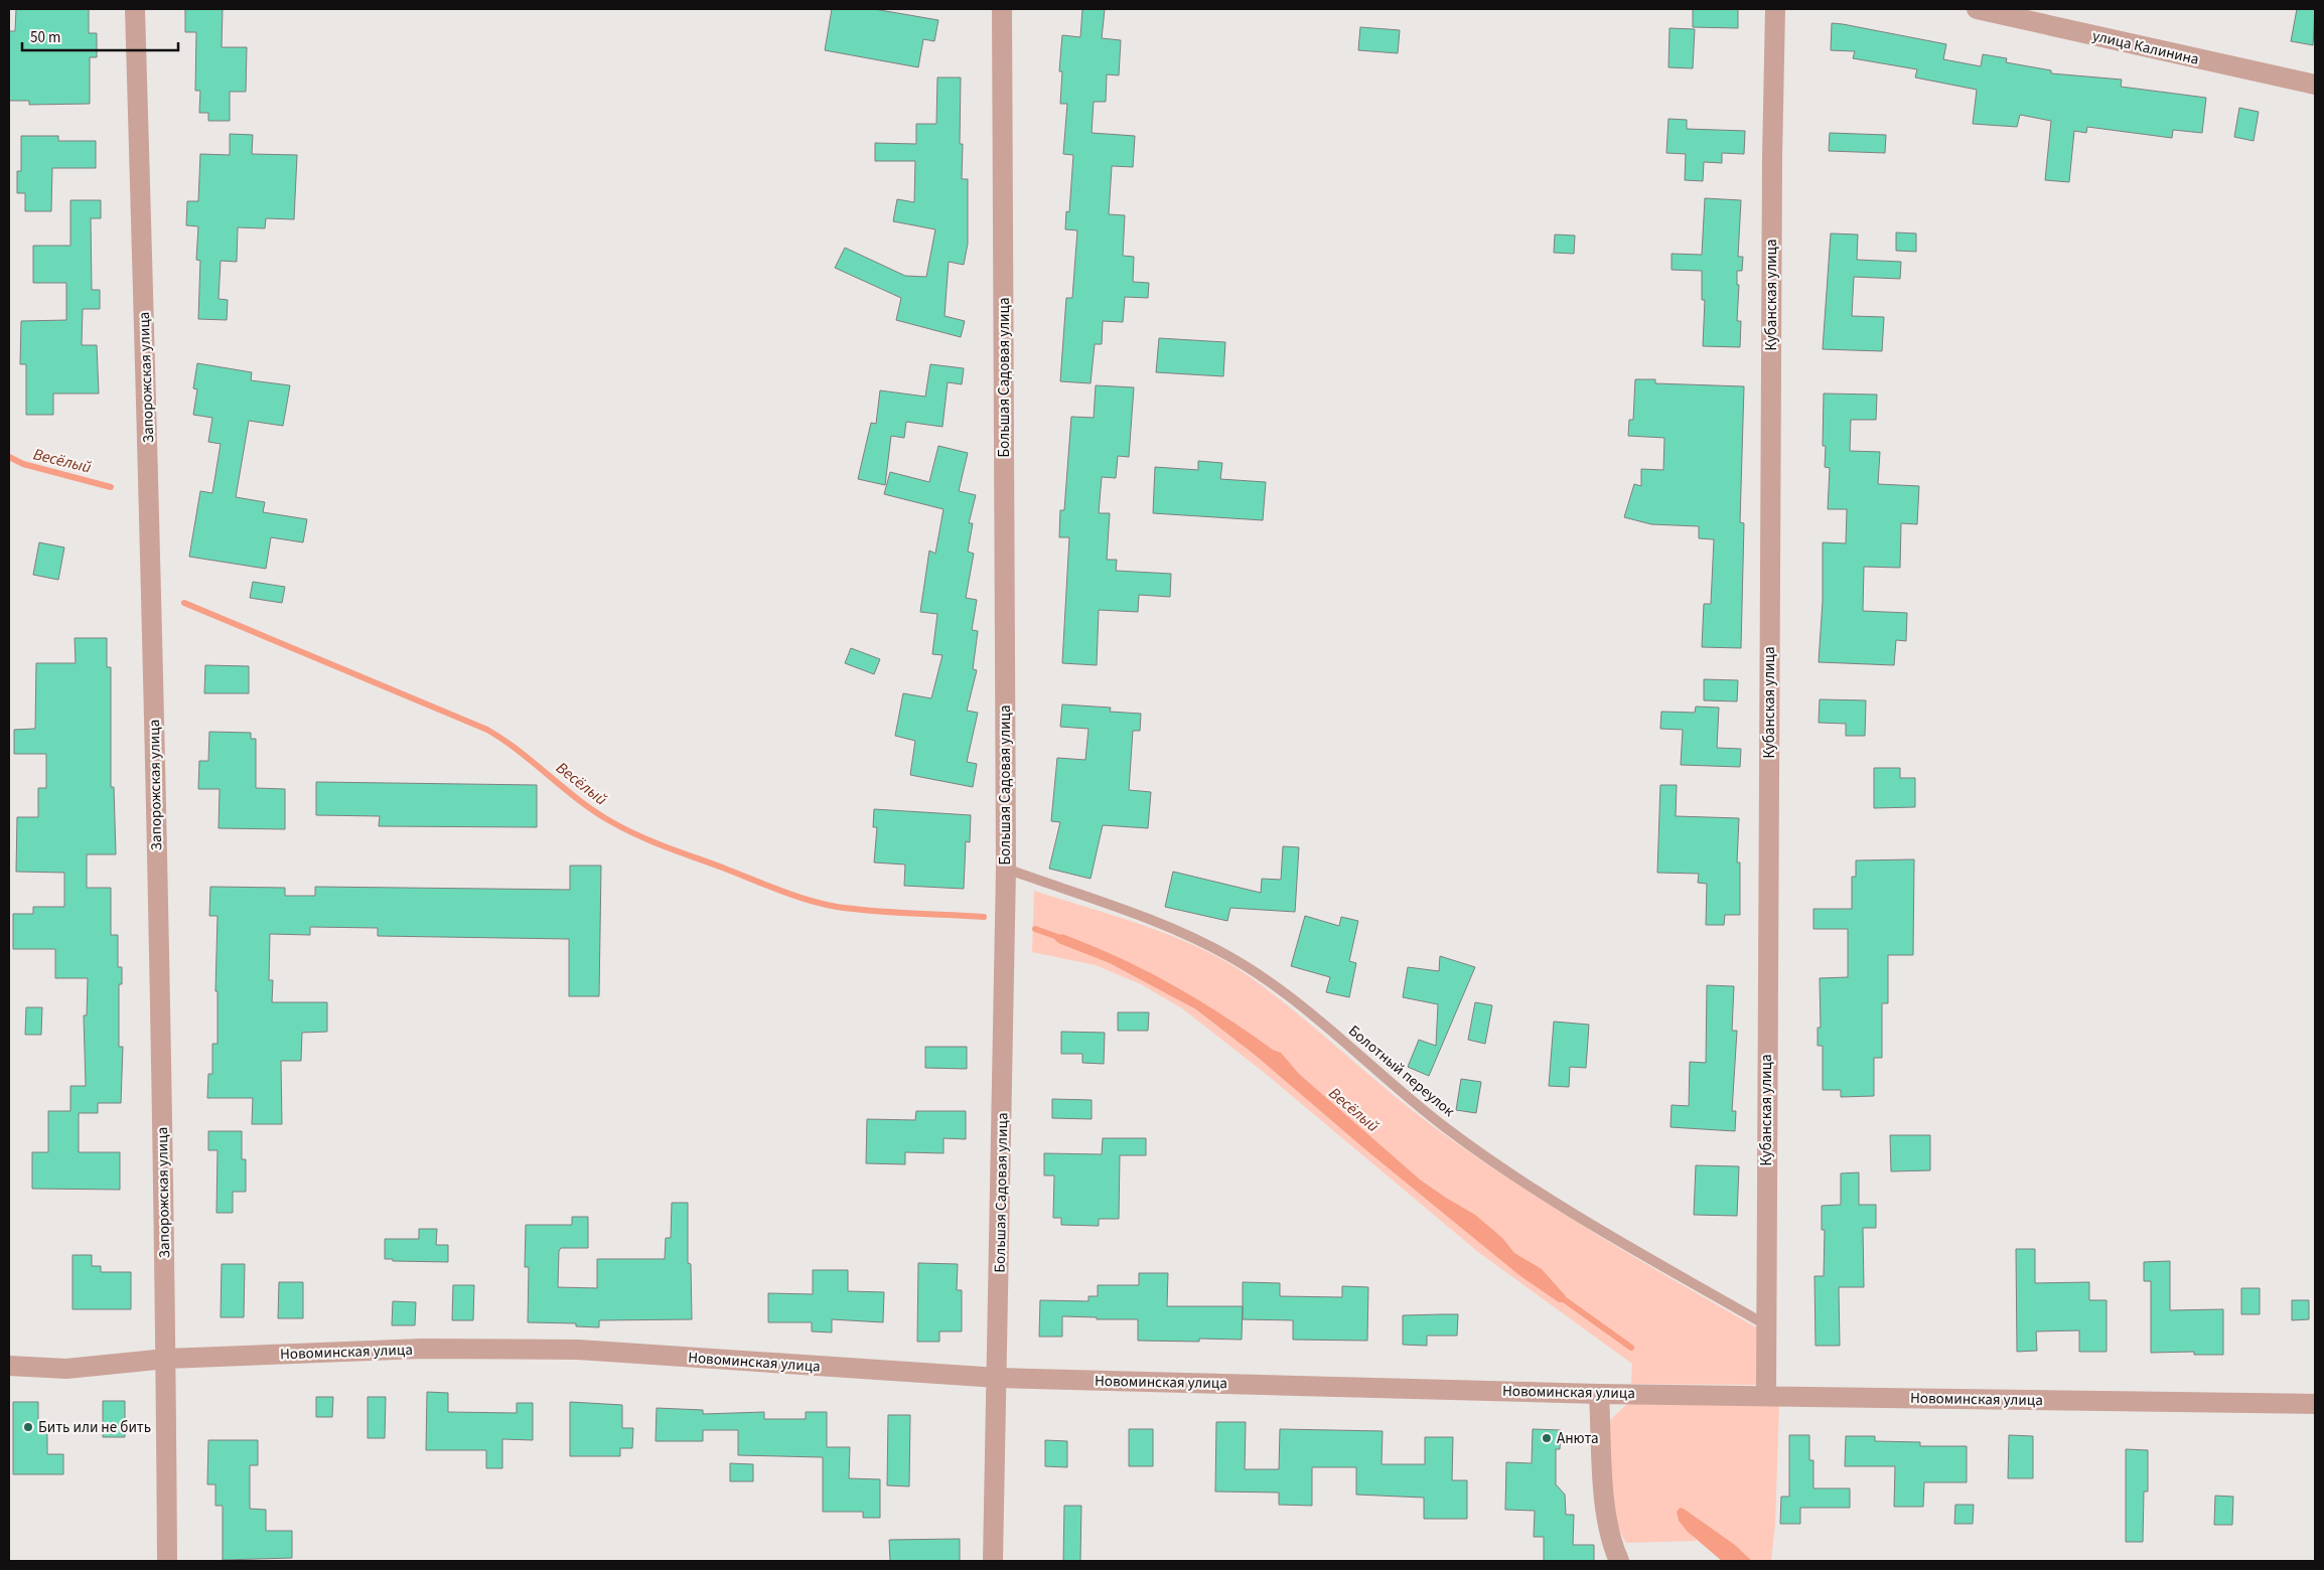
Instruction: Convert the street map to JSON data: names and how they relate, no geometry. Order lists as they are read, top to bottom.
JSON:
{
  "streets": {
    "street": [
      "улица Калинина",
      "Кубанская улица",
      "Запорожская улица",
      "Большая Садовая улица",
      "Новоминская улица"
    ],
    "lane": ["Болотный переулок"]
  },
  "crossings": [
    ["Кубанская улица", "Болотный переулок"],
    ["Кубанская улица", "Новоминская улица"],
    ["Запорожская улица", "Новоминская улица"],
    ["Большая Садовая улица", "Болотный переулок"],
    ["Большая Садовая улица", "Новоминская улица"]
  ],
  "water": ["Весёлый"],
  "places": ["Бить или не бить", "Анюта"],
  "scale_bar": "50 m"
}
